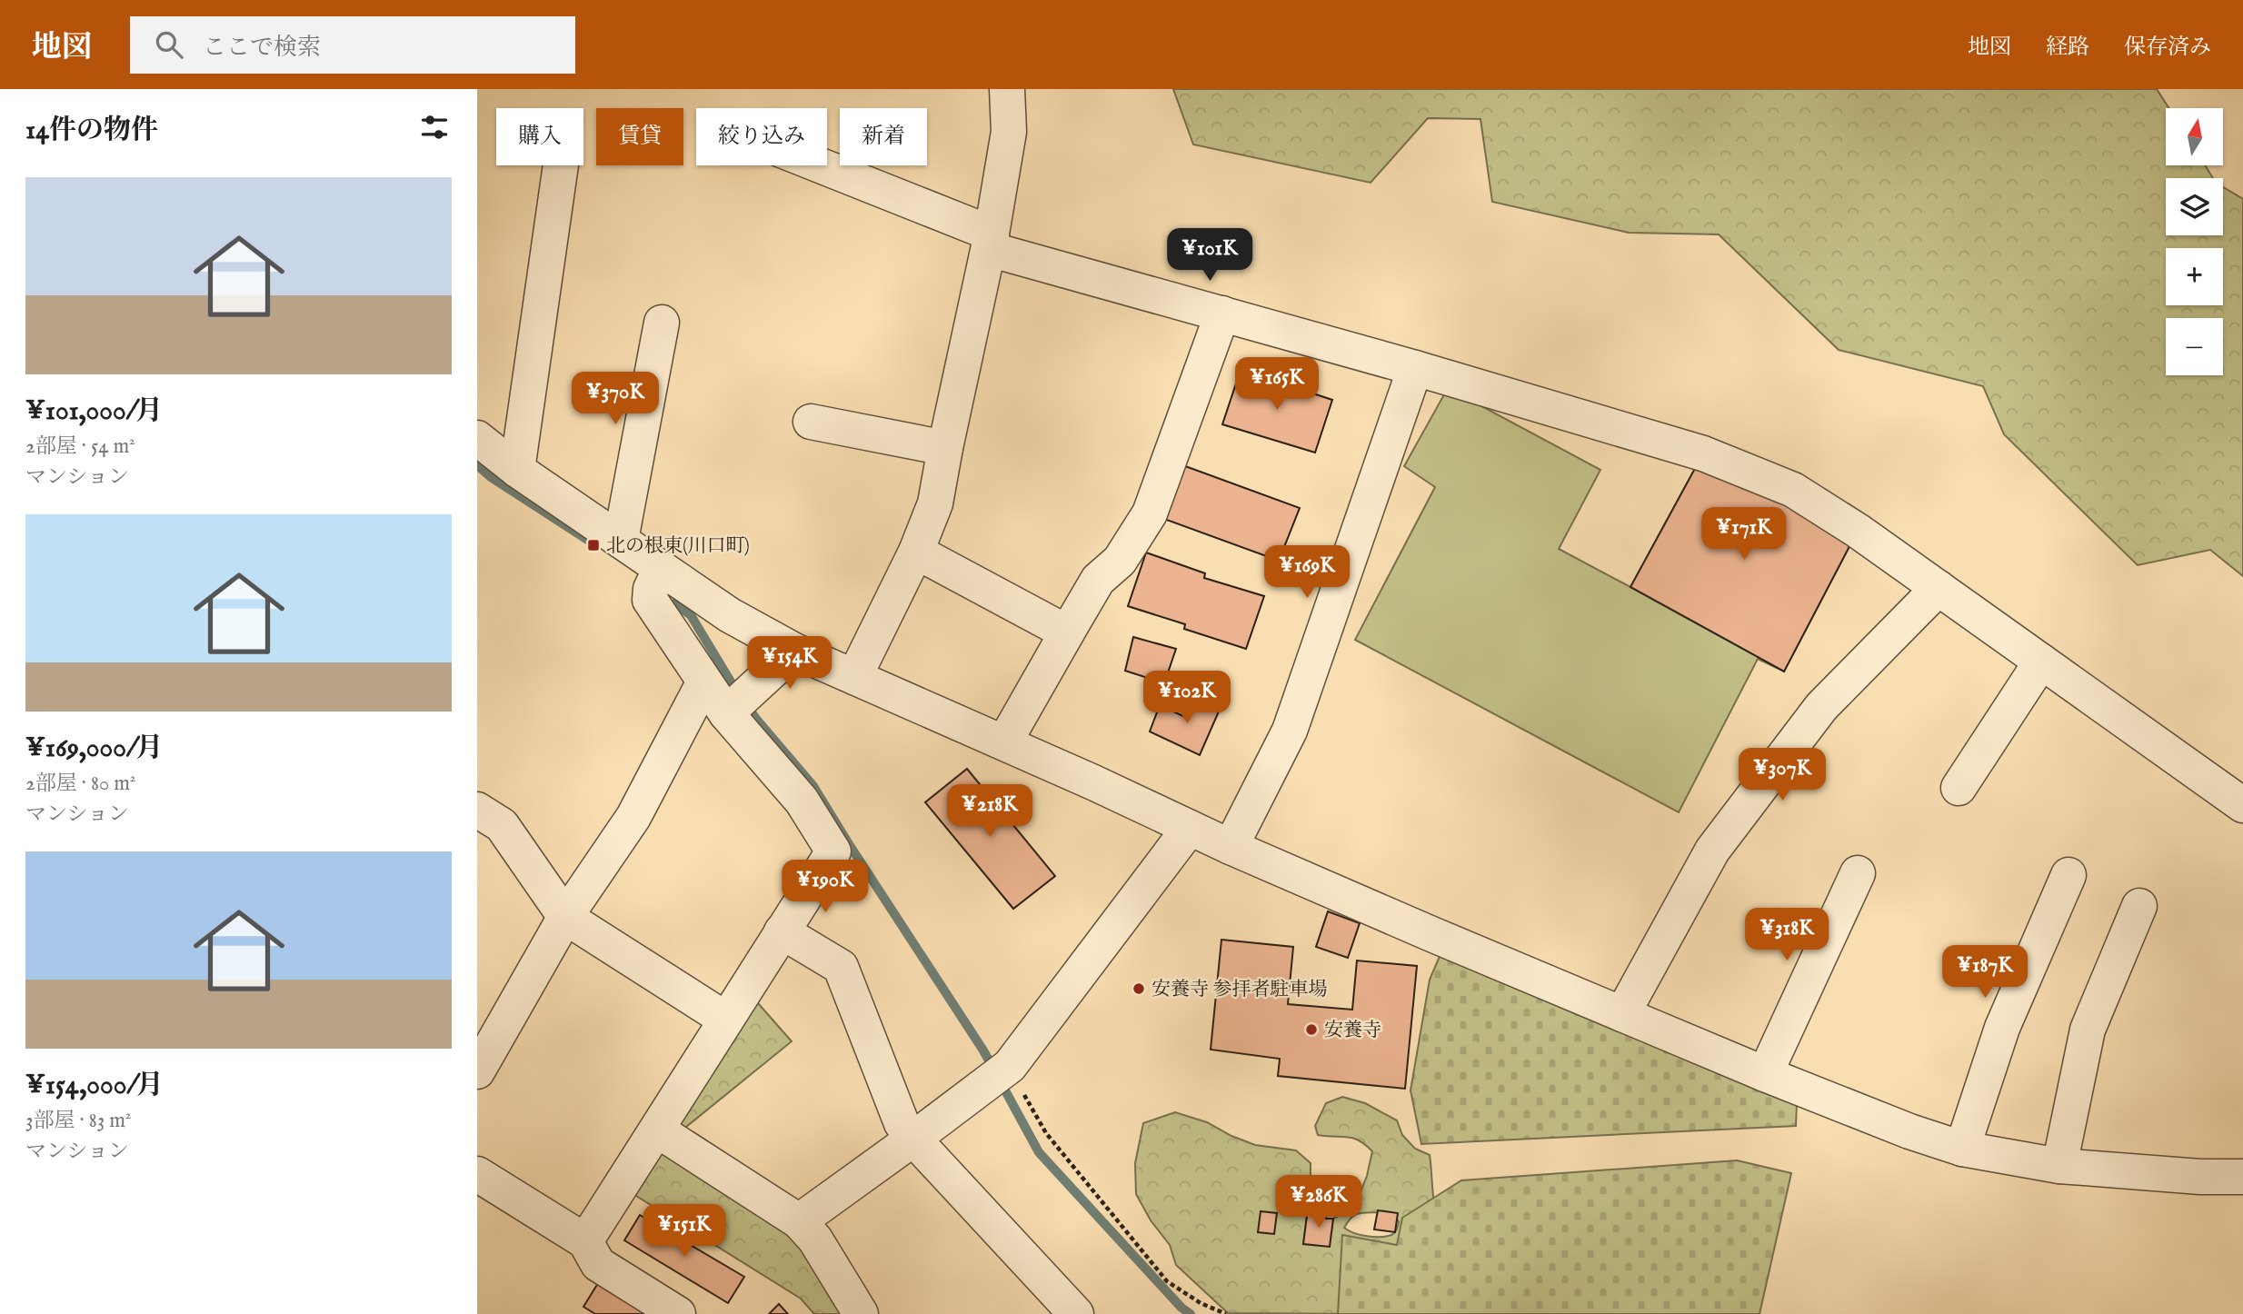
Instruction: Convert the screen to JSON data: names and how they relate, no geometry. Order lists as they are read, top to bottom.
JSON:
{
  "places": {
    "transit": ["北の根東(川口町)"],
    "other": ["安養寺 参拝者駐車場", "安養寺"]
  },
  "north": "top",
  "page": {
    "header": "地図",
    "search": "ここで検索",
    "nav": ["地図", "経路", "保存済み"],
    "heading": "14件の物件",
    "map_buttons": ["+", "−"],
    "chip": [
      "購入",
      "賃貸",
      "絞り込み",
      "新着"
    ],
    "list": [
      {
        "name": "¥101,000/月",
        "note": "2部屋 · 54 m² · マンション"
      },
      {
        "name": "¥169,000/月",
        "note": "2部屋 · 80 m² · マンション"
      },
      {
        "name": "¥154,000/月",
        "note": "3部屋 · 83 m² · マンション"
      }
    ],
    "price": [
      "¥101K",
      "¥165K",
      "¥370K",
      "¥171K",
      "¥169K",
      "¥154K",
      "¥102K",
      "¥307K",
      "¥218K",
      "¥190K",
      "¥318K",
      "¥187K",
      "¥286K",
      "¥151K"
    ]
  }
}
